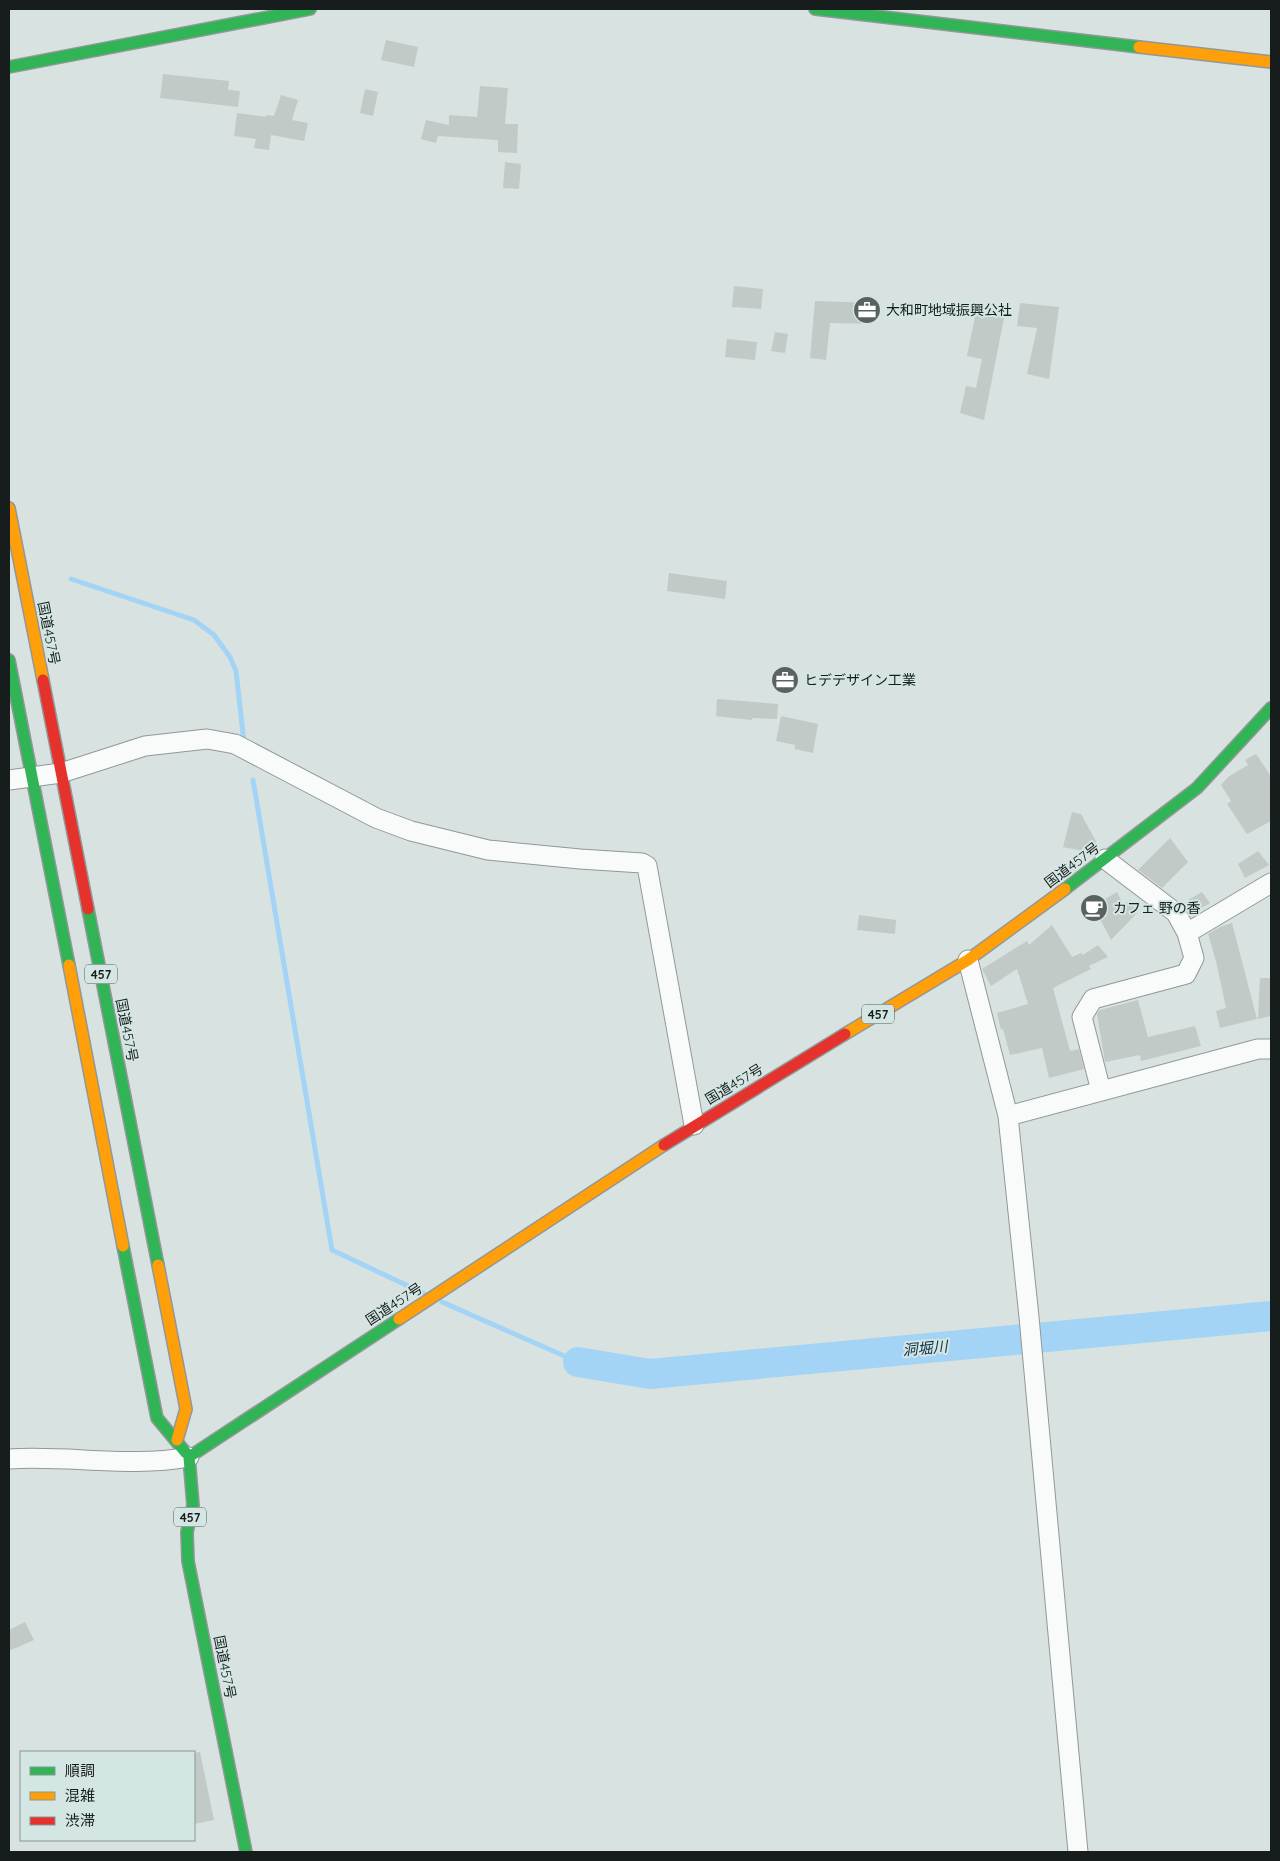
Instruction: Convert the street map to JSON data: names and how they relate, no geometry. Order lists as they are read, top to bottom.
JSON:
{
  "streets": {
    "main road": ["国道457号", "457"]
  },
  "crossings": [
    ["国道457号", "457"]
  ],
  "water": ["洞堀川"],
  "places": {
    "office": ["大和町地域振興公社", "ヒデデザイン工業"],
    "cafe": ["カフェ 野の香"]
  },
  "legend": ["順調", "混雑", "渋滞"]
}
